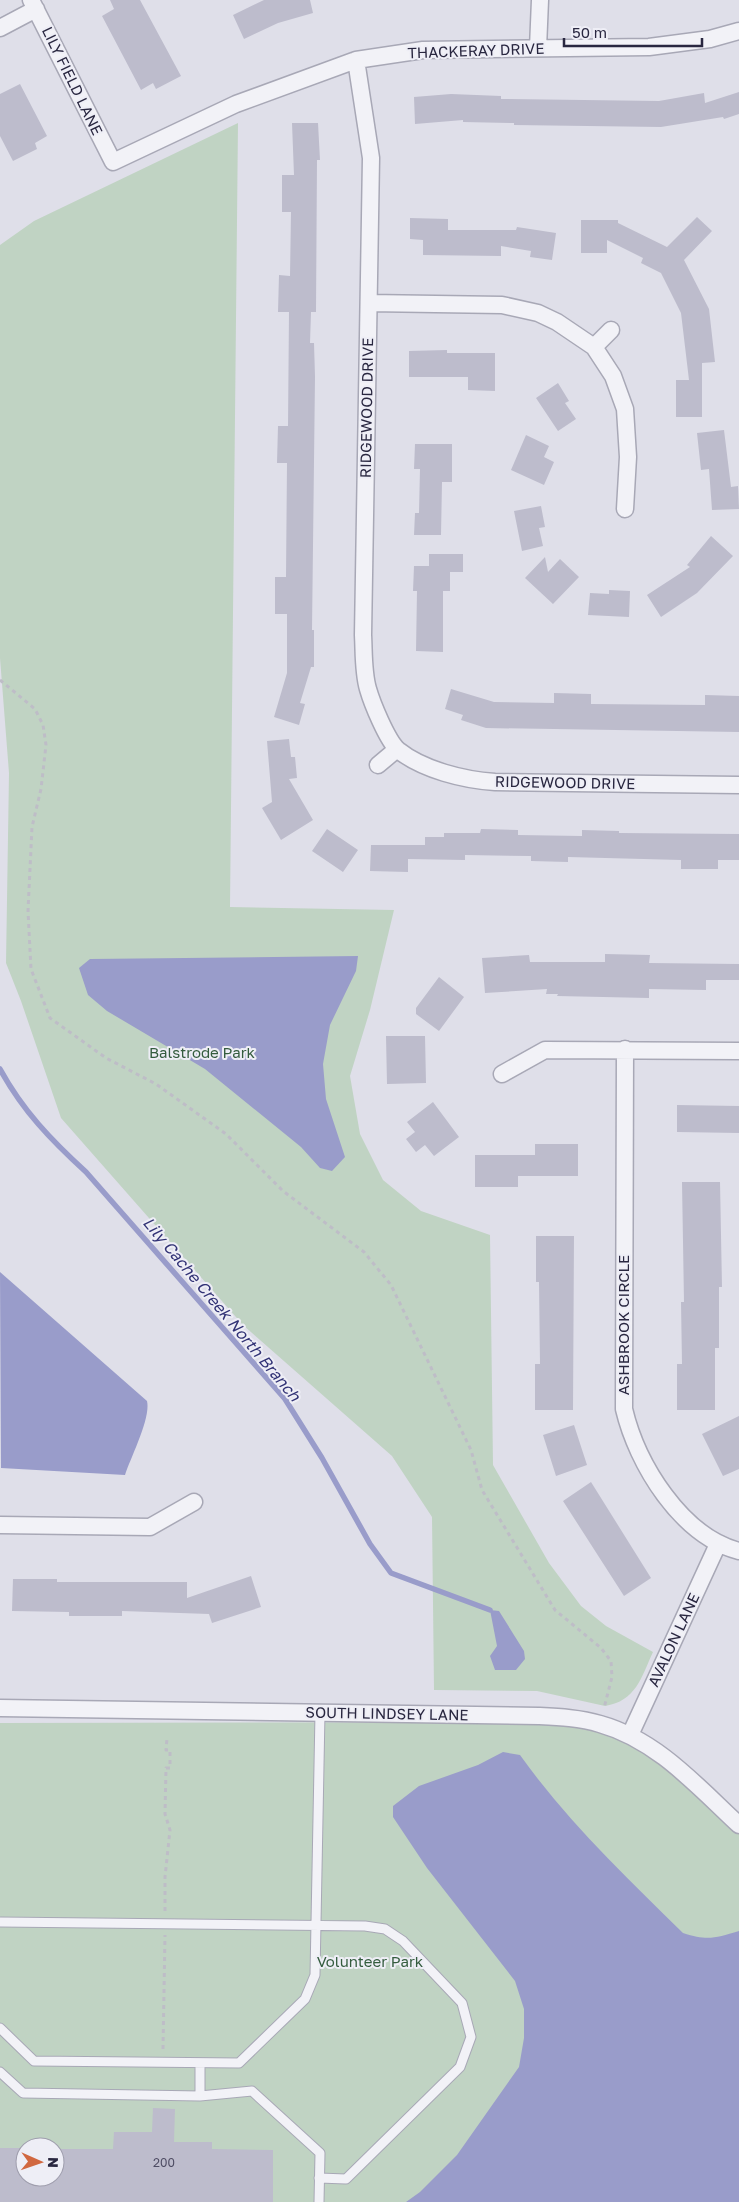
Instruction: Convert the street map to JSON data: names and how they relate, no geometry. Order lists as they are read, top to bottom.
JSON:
{
  "streets": {
    "street": [
      "THACKERAY DRIVE",
      "LILY FIELD LANE",
      "RIDGEWOOD DRIVE",
      "ASHBROOK CIRCLE",
      "AVALON LANE",
      "SOUTH LINDSEY LANE"
    ]
  },
  "crossings": [
    ["THACKERAY DRIVE", "LILY FIELD LANE"],
    ["THACKERAY DRIVE", "RIDGEWOOD DRIVE"],
    ["ASHBROOK CIRCLE", "AVALON LANE"],
    ["AVALON LANE", "SOUTH LINDSEY LANE"]
  ],
  "water": ["Lily Cache Creek North Branch"],
  "parks": ["Balstrode Park", "Volunteer Park"],
  "house_numbers": ["200"],
  "scale_bar": "50 m",
  "north": "right"
}
